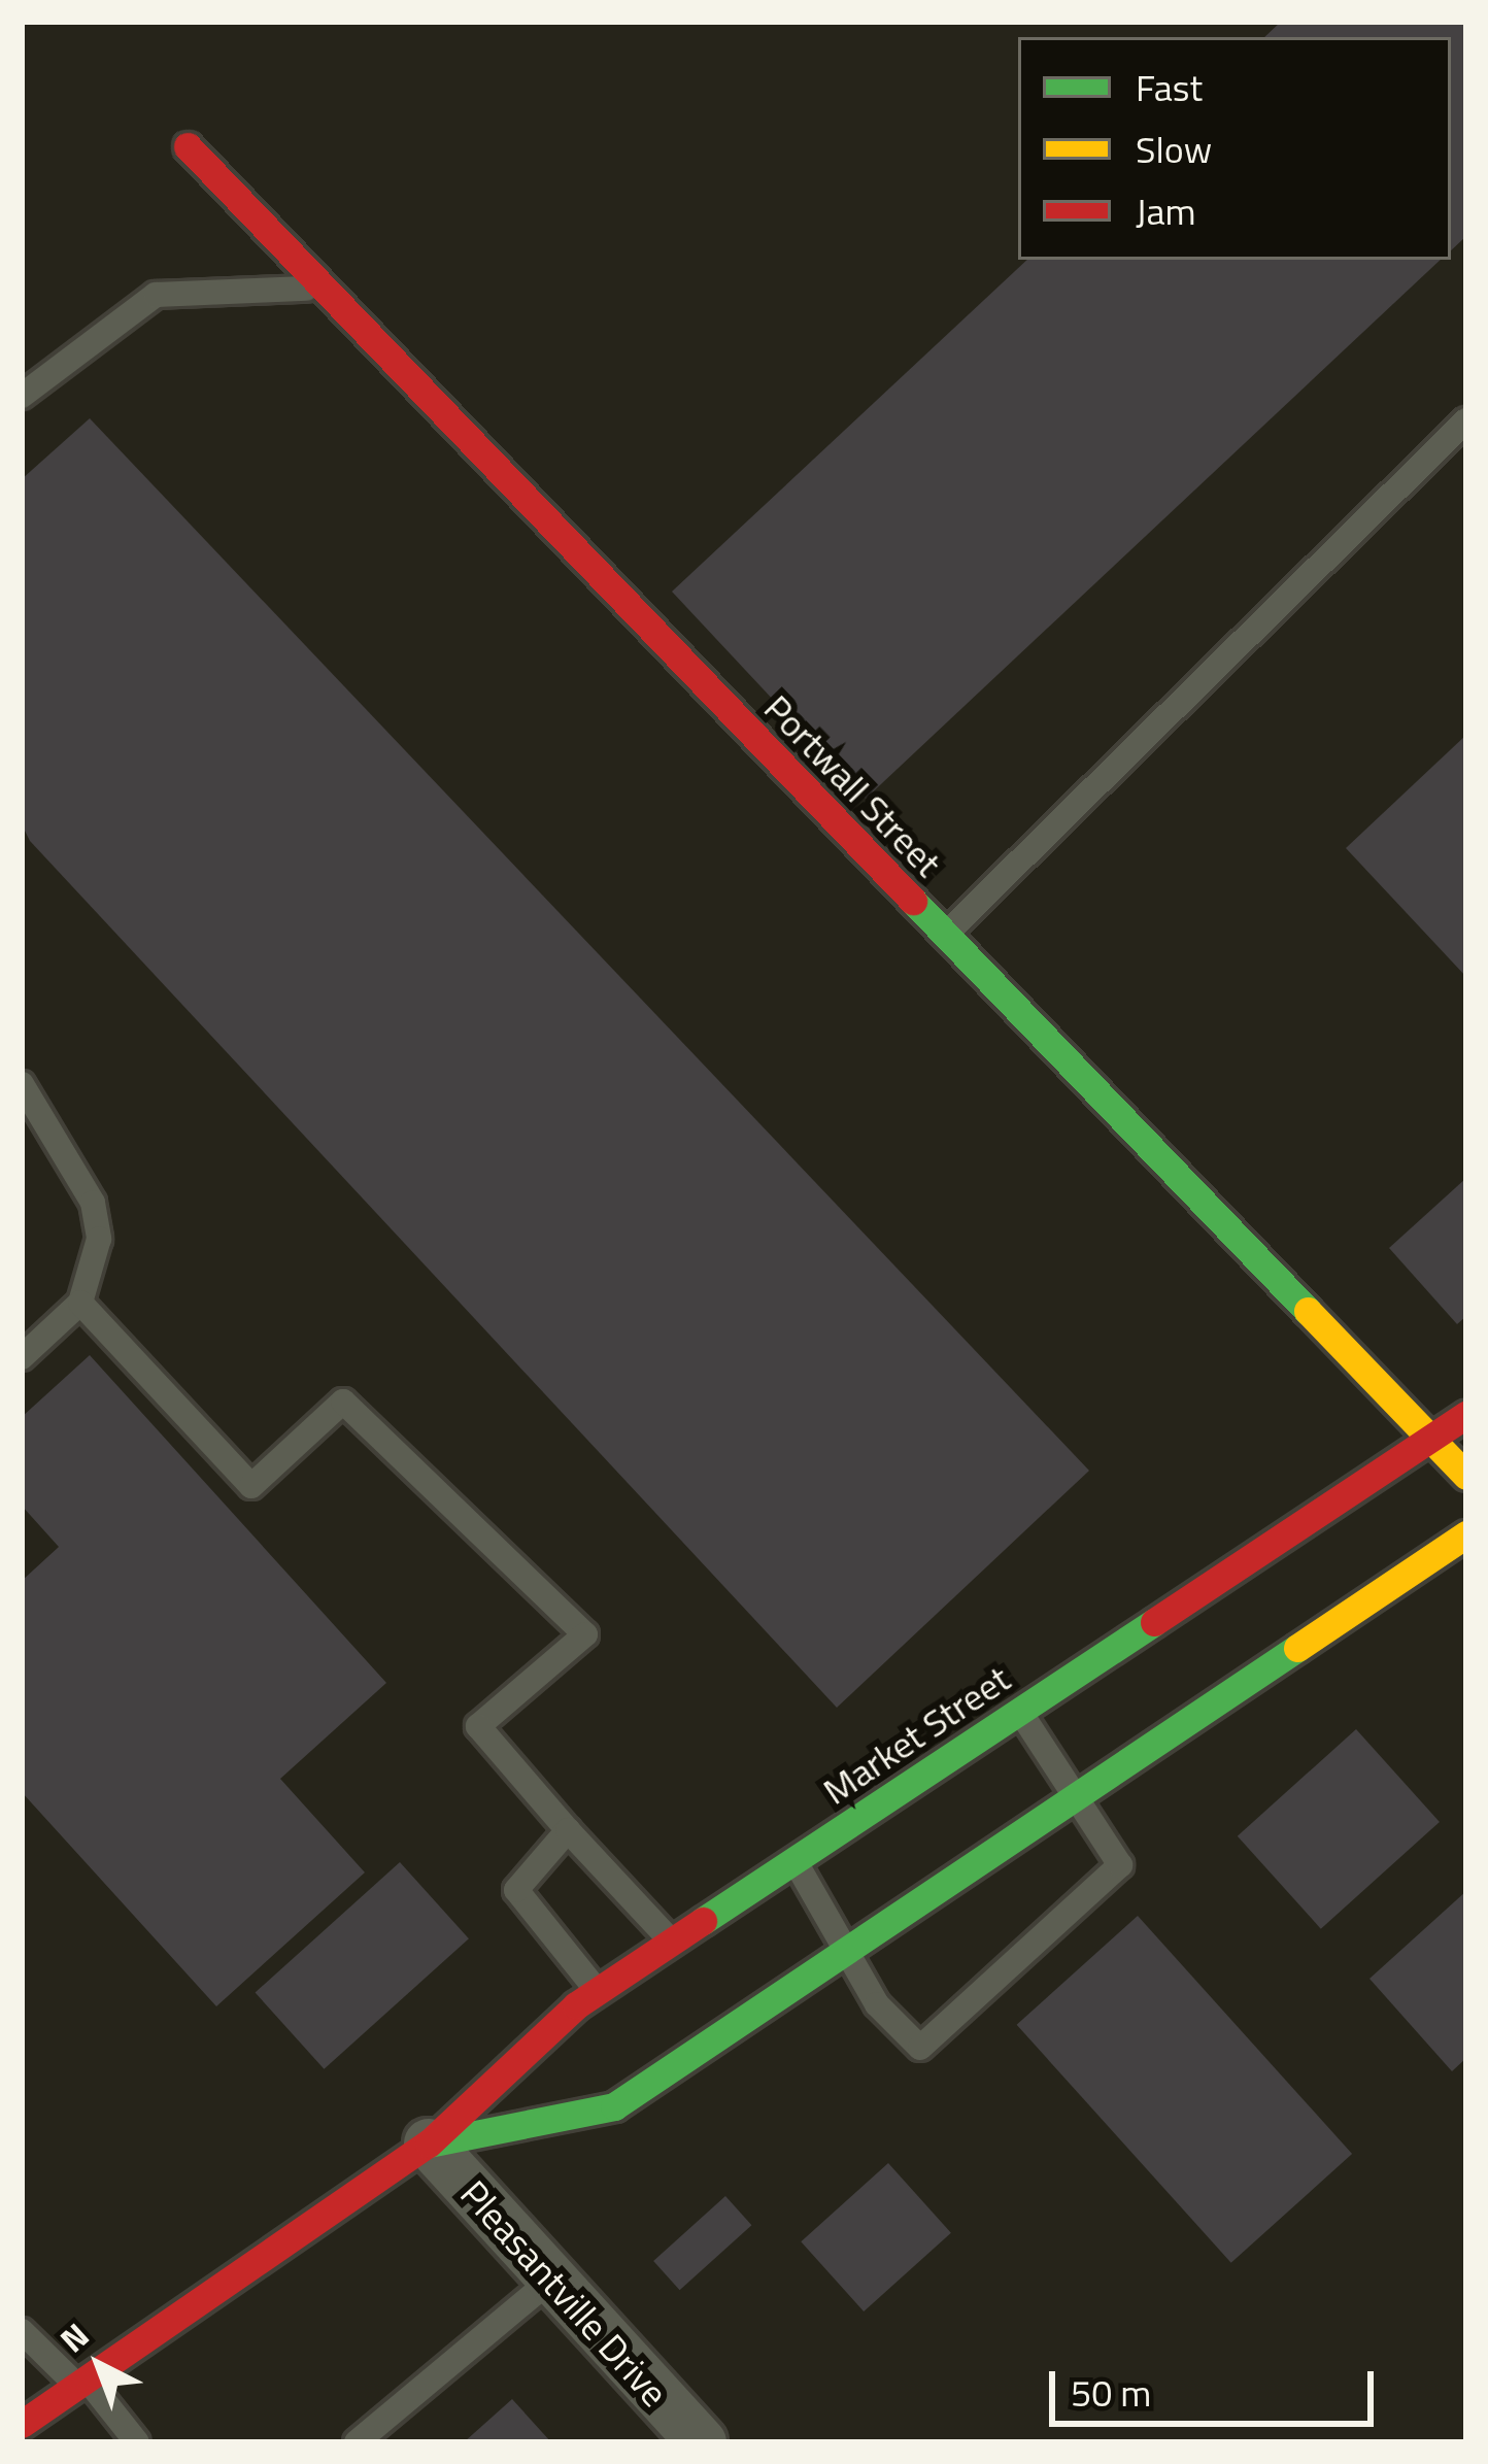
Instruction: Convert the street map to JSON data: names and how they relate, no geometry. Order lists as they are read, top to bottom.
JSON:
{
  "streets": {
    "main road": ["Portwall Street", "Market Street"],
    "street": ["Pleasantville Drive"]
  },
  "crossings": [
    ["Portwall Street", "Market Street"],
    ["Market Street", "Pleasantville Drive"]
  ],
  "legend": ["Fast", "Slow", "Jam"],
  "scale_bar": "50 m",
  "north": "top left"
}
